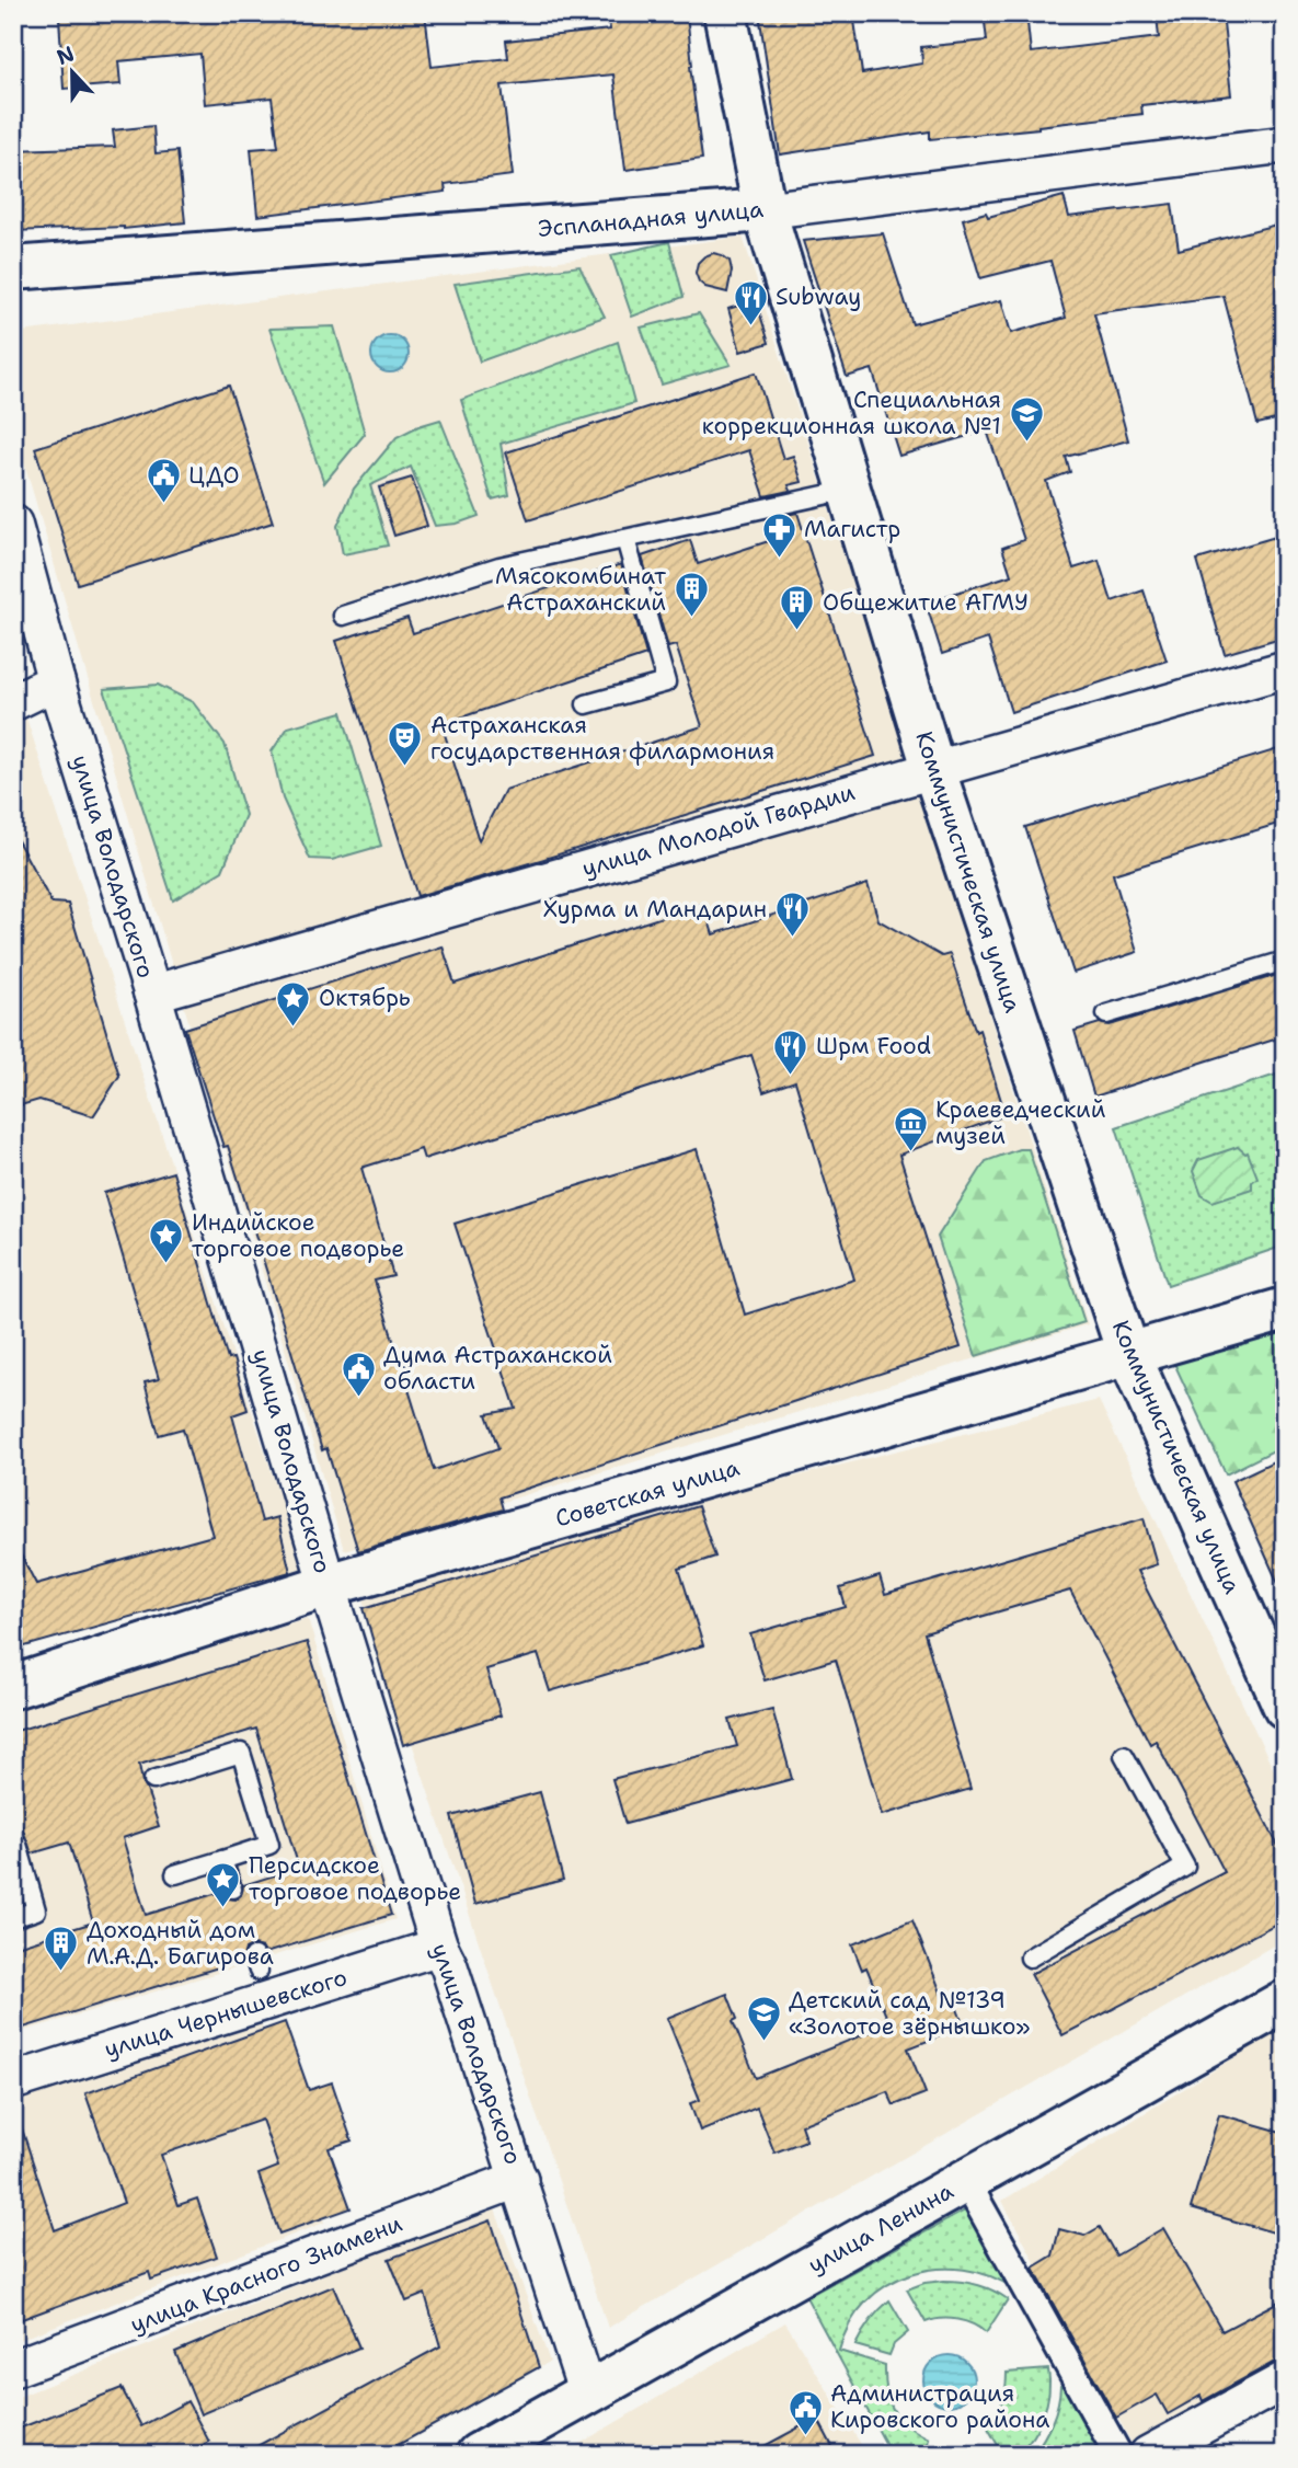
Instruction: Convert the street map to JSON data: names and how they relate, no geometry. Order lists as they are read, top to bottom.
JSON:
{
  "streets": {
    "main road": [
      "Эспланадная улица",
      "Коммунистическая улица",
      "Советская улица",
      "улица Ленина"
    ],
    "street": [
      "улица Молодой Гвардии",
      "улица Володарского",
      "улица Чернышевского",
      "улица Красного Знамени"
    ]
  },
  "crossings": [
    ["Эспланадная улица", "Коммунистическая улица"],
    ["улица Молодой Гвардии", "улица Володарского"],
    ["улица Молодой Гвардии", "Коммунистическая улица"],
    ["улица Володарского", "Советская улица"],
    ["улица Володарского", "улица Чернышевского"],
    ["улица Володарского", "улица Ленина"],
    ["улица Володарского", "улица Красного Знамени"],
    ["Коммунистическая улица", "Советская улица"]
  ],
  "places": {
    "restaurant": ["Subway", "Хурма и Мандарин", "Шрм Food"],
    "school or university": ["Специальная коррекционная школа №1", "Детский сад №139 «Золотое зёрнышко»"],
    "public building": ["ЦДО", "Дума Астраханской области", "Администрация Кировского района"],
    "pharmacy": ["Магистр"],
    "building": ["Мясокомбинат Астраханский", "Общежитие АГМУ", "Доходный дом М.А.Д. Багирова"],
    "theatre": ["Астраханская государственная филармония"],
    "place": ["Октябрь", "Индийское торговое подворье", "Персидское торговое подворье"],
    "museum": ["Краеведческий музей"]
  },
  "north": "top"
}
